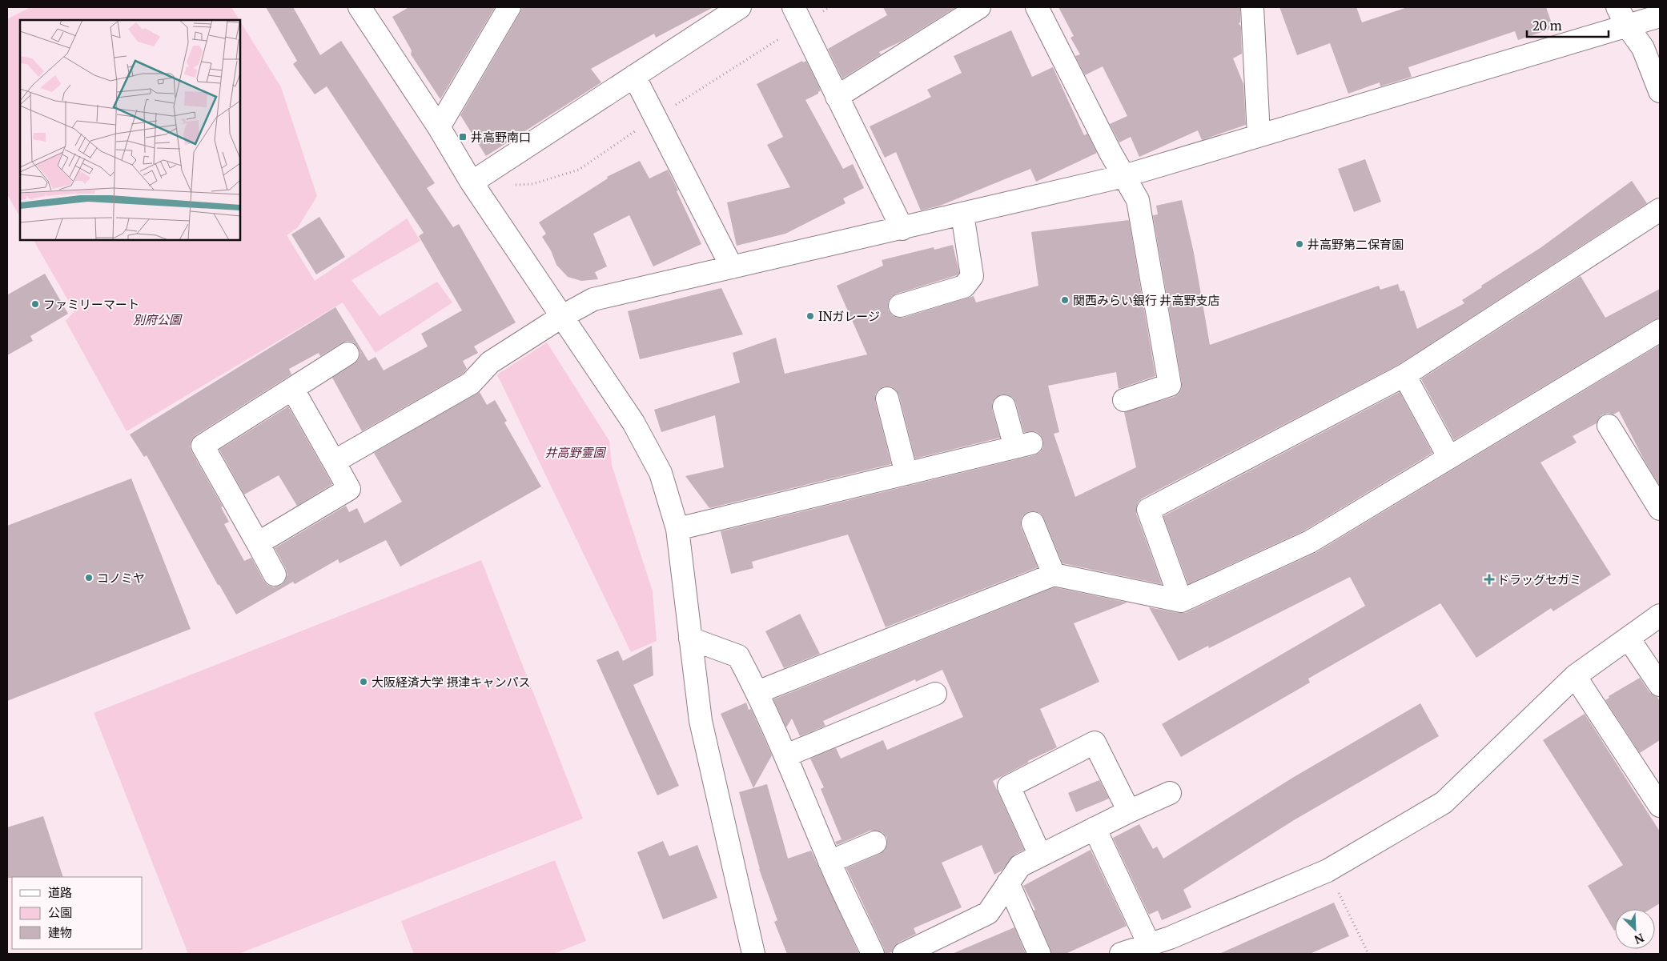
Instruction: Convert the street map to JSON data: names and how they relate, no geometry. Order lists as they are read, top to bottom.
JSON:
{
  "parks": ["別府公園", "井高野霊園"],
  "places": {
    "transit": ["井高野南口"],
    "other": [
      "井高野第二保育園",
      "関西みらい銀行 井高野支店",
      "ファミリーマート",
      "INガレージ",
      "コノミヤ",
      "大阪経済大学 摂津キャンパス"
    ],
    "health": ["ドラッグセガミ"]
  },
  "legend": ["道路", "公園", "建物"],
  "scale_bar": "20 m",
  "north": "bottom right"
}
